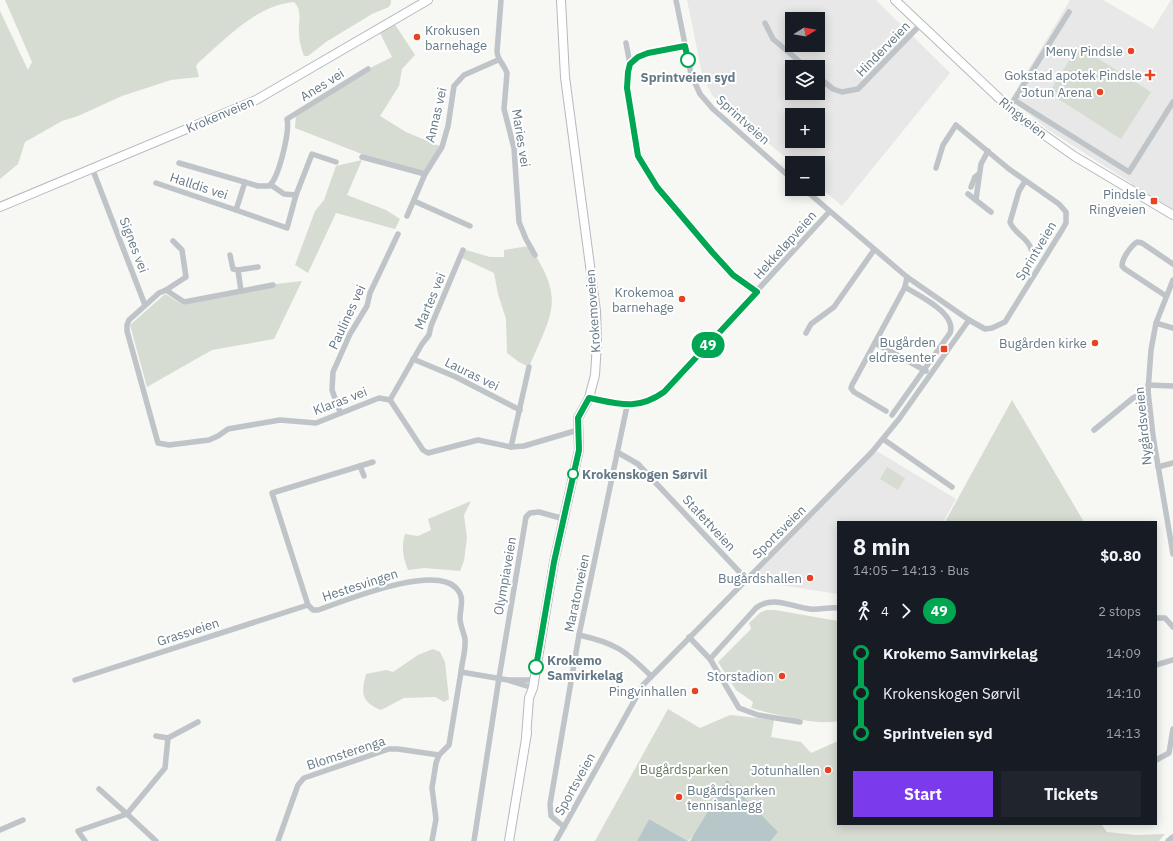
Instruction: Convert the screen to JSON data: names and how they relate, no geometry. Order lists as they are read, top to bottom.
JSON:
{
  "streets": {
    "main road": ["Krokenveien", "Ringveien", "Krokemoveien"],
    "street": [
      "Hinderveien",
      "Anes vei",
      "Annas vei",
      "Sprintveien",
      "Maries vei",
      "Halldis vei",
      "Signes vei",
      "Hekkeløpveien",
      "Martes vei",
      "Paulines vei",
      "Lauras vei",
      "Klaras vei",
      "Nygårdsveien",
      "Stafettveien",
      "Sportsveien",
      "Olympiaveien",
      "Hestesvingen",
      "Maratonveien",
      "Grassveien",
      "Blomsterenga"
    ]
  },
  "crossings": [
    ["Hinderveien", "Ringveien"],
    ["Anes vei", "Halldis vei"],
    ["Krokenveien", "Signes vei"],
    ["Annas vei", "Maries vei"],
    ["Sprintveien", "Hekkeløpveien"],
    ["Sprintveien", "Sportsveien"],
    ["Signes vei", "Klaras vei"],
    ["Hekkeløpveien", "Krokemoveien"],
    ["Hekkeløpveien", "Maratonveien"],
    ["Martes vei", "Lauras vei"],
    ["Martes vei", "Klaras vei"],
    ["Krokemoveien", "Olympiaveien"],
    ["Paulines vei", "Klaras vei"],
    ["Stafettveien", "Sportsveien"],
    ["Stafettveien", "Maratonveien"],
    ["Sportsveien", "Maratonveien"],
    ["Hestesvingen", "Grassveien"]
  ],
  "parks": ["Bugårdsparken"],
  "places": {
    "other": [
      "Krokusen barnehage",
      "Meny Pindsle",
      "Sprintveien syd",
      "Jotun Arena",
      "Krokemoa barnehage",
      "Bugården kirke",
      "Krokenskogen Sørvil",
      "Bugårdshallen",
      "Krokemo Samvirkelag",
      "Storstadion",
      "Pingvinhallen",
      "Jotunhallen",
      "Bugårdsparken tennisanlegg"
    ],
    "health": ["Gokstad apotek Pindsle"],
    "transit": ["Pindsle Ringveien", "Bugården eldresenter"]
  },
  "lines": ["bus line 49"],
  "north": "right",
  "page": {
    "on_map": "49",
    "map_buttons": ["+", "−"],
    "heading": ["8 min", "14:05 – 14:13 · Bus", "$0.80"],
    "legs": ["4", "49", "2 stops"],
    "list": [
      {
        "name": "Krokemo Samvirkelag",
        "value": "14:09"
      },
      {
        "name": "Krokenskogen Sørvil",
        "value": "14:10"
      },
      {
        "name": "Sprintveien syd",
        "value": "14:13"
      }
    ],
    "buttons": ["Start", "Tickets"]
  }
}
